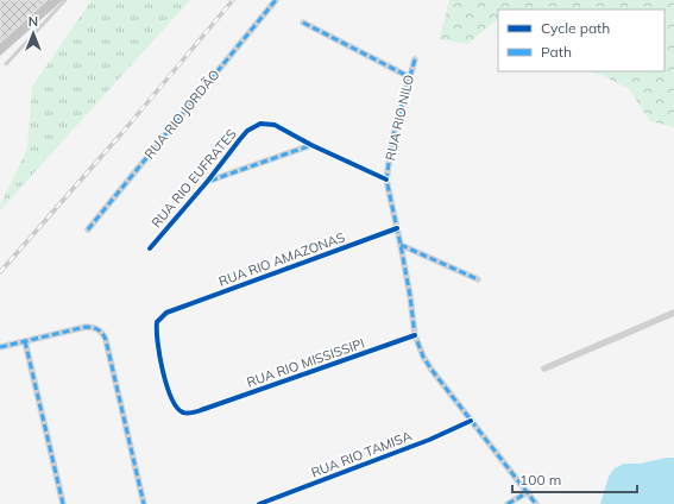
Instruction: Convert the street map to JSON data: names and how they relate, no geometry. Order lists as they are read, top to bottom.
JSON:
{
  "streets": {
    "street": [
      "RUA RIO JORDÃO",
      "RUA RIO NILO",
      "RUA RIO EUFRATES",
      "RUA RIO AMAZONAS",
      "RUA RIO MISSISSIPI",
      "RUA RIO TAMISA"
    ]
  },
  "crossings": [
    ["RUA RIO NILO", "RUA RIO EUFRATES"],
    ["RUA RIO NILO", "RUA RIO AMAZONAS"],
    ["RUA RIO NILO", "RUA RIO MISSISSIPI"],
    ["RUA RIO NILO", "RUA RIO TAMISA"],
    ["RUA RIO AMAZONAS", "RUA RIO MISSISSIPI"]
  ],
  "legend": ["Cycle path", "Path"],
  "scale_bar": "100 m",
  "north": "top"
}
